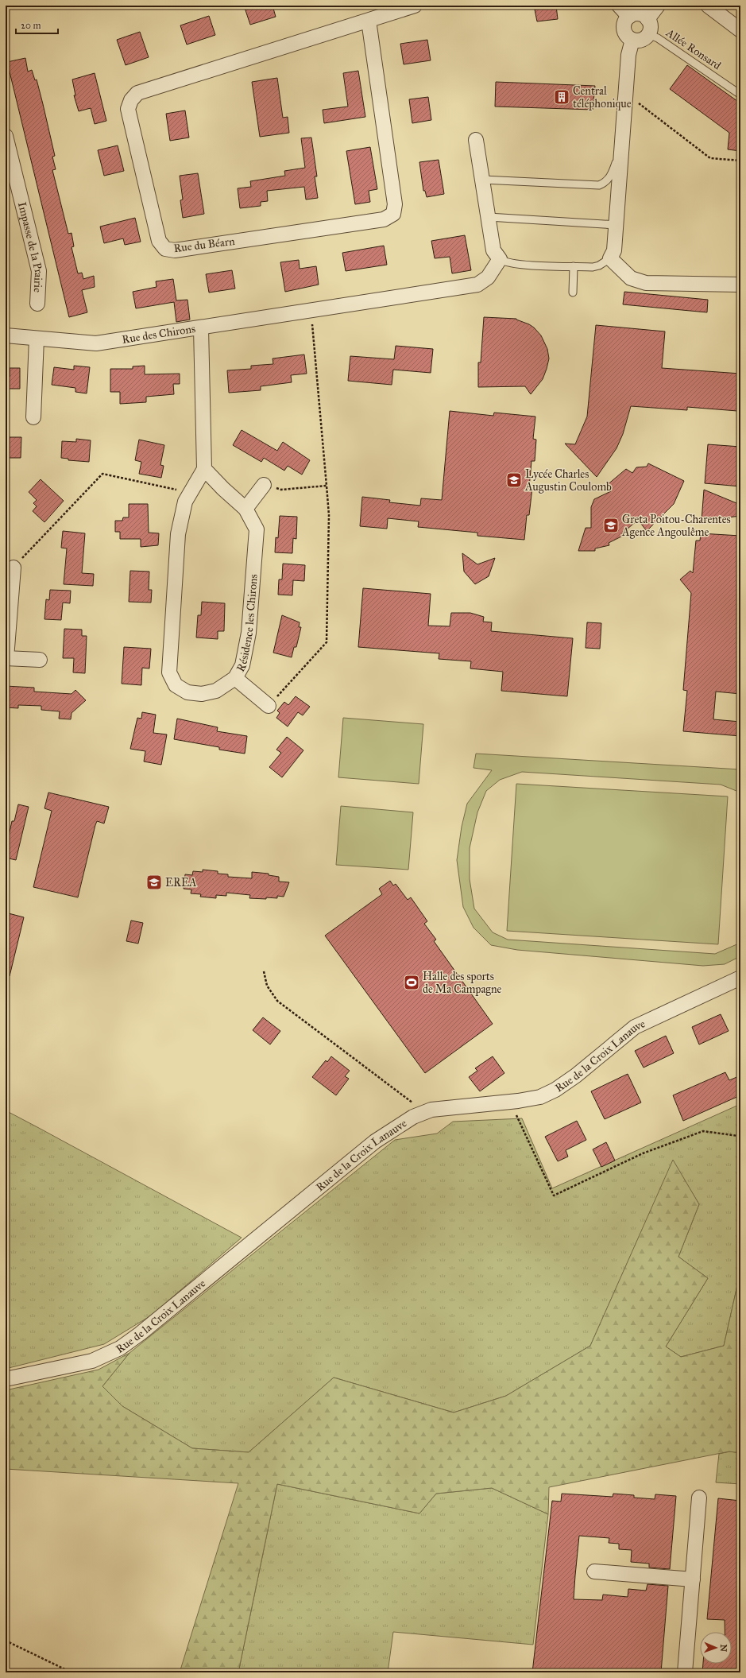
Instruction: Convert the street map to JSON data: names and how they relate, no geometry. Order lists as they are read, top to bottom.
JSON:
{
  "streets": {
    "street": [
      "Rue du Béarn",
      "Impasse de la Prairie",
      "Rue des Chirons",
      "Résidence les Chirons",
      "Rue de la Croix Lanauve"
    ],
    "lane": ["Allée Ronsard"]
  },
  "places": {
    "building": ["Central téléphonique"],
    "school or university": ["Lycée Charles Augustin Coulomb", "Greta Poitou-Charentes Agence Angoulême", "EREA"],
    "sports": ["Halle des sports de Ma Campagne"]
  },
  "scale_bar": "20 m",
  "north": "right"
}
